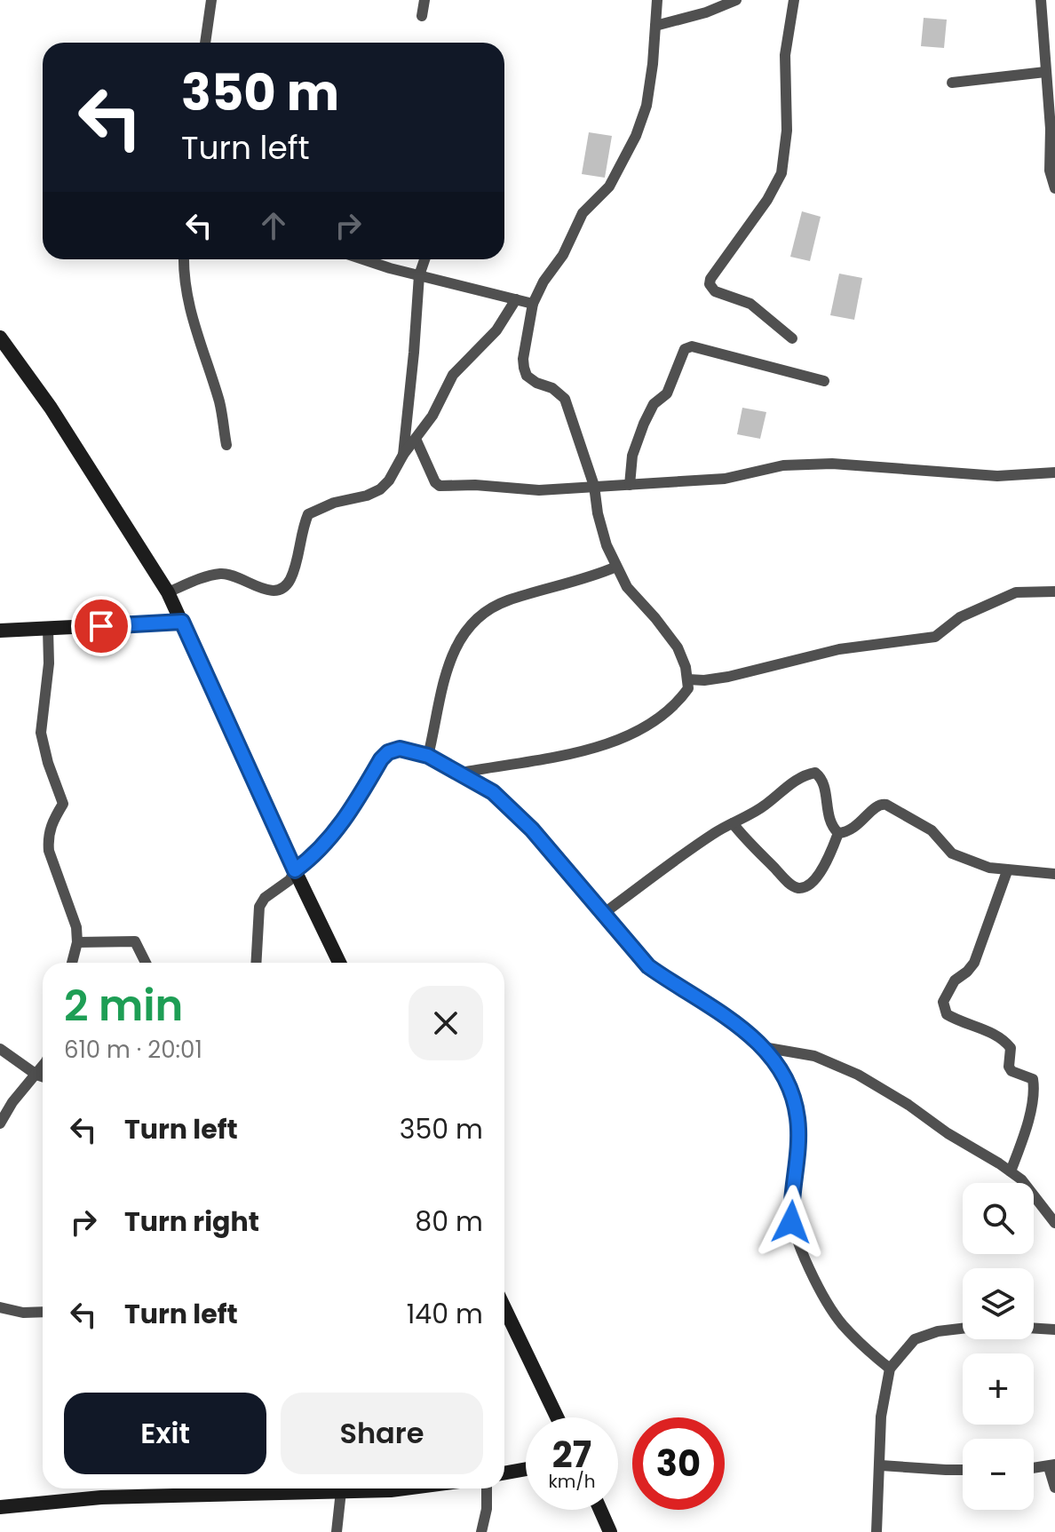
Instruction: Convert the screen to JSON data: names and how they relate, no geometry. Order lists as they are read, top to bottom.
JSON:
{
  "page": {
    "turn": ["350 m", "Turn left"],
    "heading": ["2 min", "610 m · 20:01"],
    "list": [
      {
        "name": "Turn left",
        "value": "350 m"
      },
      {
        "name": "Turn right",
        "value": "80 m"
      },
      {
        "name": "Turn left",
        "value": "140 m"
      }
    ],
    "map_buttons": ["+", "−"],
    "buttons": ["Exit", "Share"],
    "speed": "27 km/h",
    "limit": "30"
  }
}
